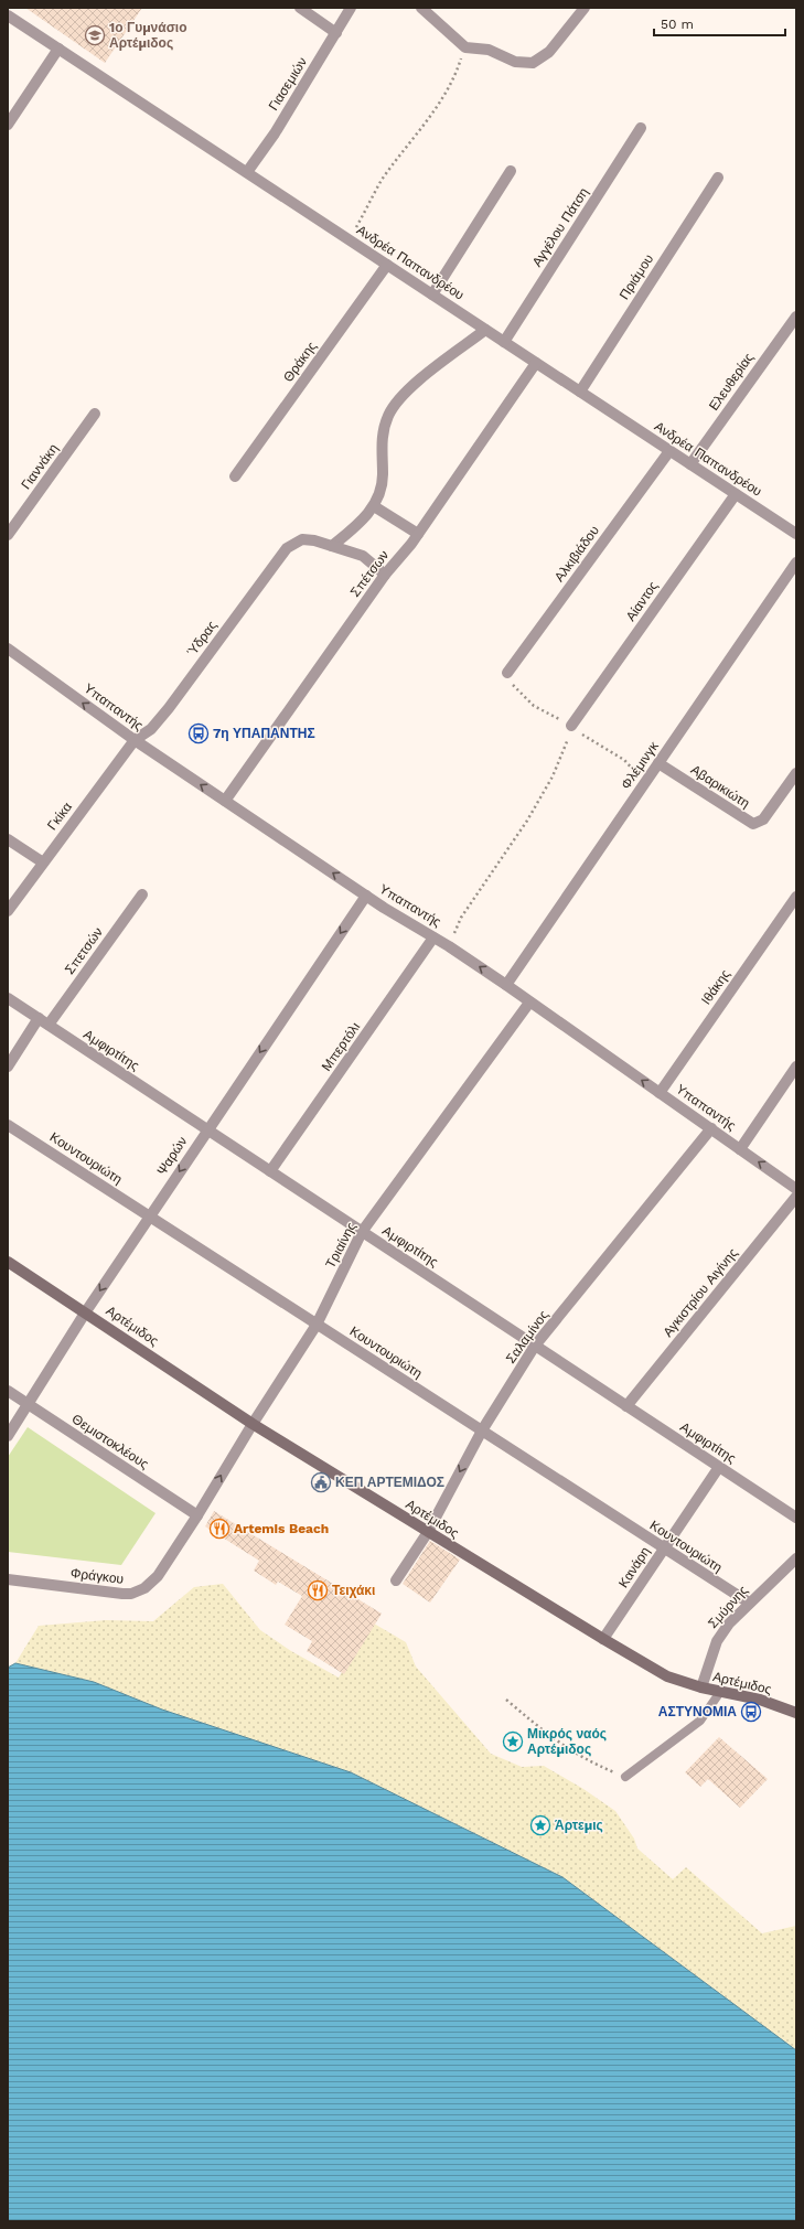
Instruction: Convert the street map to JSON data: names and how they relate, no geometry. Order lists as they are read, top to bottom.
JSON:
{
  "streets": {
    "main road": ["Αρτέμιδος"],
    "street": [
      "Γιασεμιών",
      "Αγγέλου Πάτση",
      "Ανδρέα Παπανδρέου",
      "Πριάμου",
      "Θράκης",
      "Ελευθερίας",
      "Γιαννάκη",
      "Αλκιβιάδου",
      "Σπέτσων",
      "Αίαντος",
      "Ύδρας",
      "Υπαπαντής",
      "Φλέμινγκ",
      "Αβαρικιώτη",
      "Γκίκα",
      "Σπετσών",
      "Ιθάκης",
      "Μπερτόλι",
      "Αμφιρτίτης",
      "Ψαρών",
      "Κουντουριώτη",
      "Τριαίνης",
      "Αγκιστρίου Αιγίνης",
      "Σαλαμίνος",
      "Θεμιστοκλέους",
      "Κανάρη",
      "Φράγκου",
      "Σμύρνης"
    ]
  },
  "crossings": [
    ["Γιασεμιών", "Ανδρέα Παπανδρέου"],
    ["Αγγέλου Πάτση", "Ανδρέα Παπανδρέου"],
    ["Ανδρέα Παπανδρέου", "Πριάμου"],
    ["Ανδρέα Παπανδρέου", "Θράκης"],
    ["Ανδρέα Παπανδρέου", "Ελευθερίας"],
    ["Ανδρέα Παπανδρέου", "Αλκιβιάδου"],
    ["Ανδρέα Παπανδρέου", "Σπέτσων"],
    ["Ανδρέα Παπανδρέου", "Αίαντος"],
    ["Σπέτσων", "Υπαπαντής"],
    ["Ύδρας", "Υπαπαντής"],
    ["Ύδρας", "Γκίκα"],
    ["Υπαπαντής", "Φλέμινγκ"],
    ["Υπαπαντής", "Γκίκα"],
    ["Υπαπαντής", "Ιθάκης"],
    ["Υπαπαντής", "Μπερτόλι"],
    ["Υπαπαντής", "Ψαρών"],
    ["Υπαπαντής", "Τριαίνης"],
    ["Υπαπαντής", "Σαλαμίνος"],
    ["Φλέμινγκ", "Αβαρικιώτη"],
    ["Σπετσών", "Αμφιρτίτης"],
    ["Μπερτόλι", "Αμφιρτίτης"],
    ["Αμφιρτίτης", "Ψαρών"],
    ["Αμφιρτίτης", "Τριαίνης"],
    ["Αμφιρτίτης", "Αγκιστρίου Αιγίνης"],
    ["Αμφιρτίτης", "Σαλαμίνος"],
    ["Αμφιρτίτης", "Κανάρη"],
    ["Ψαρών", "Κουντουριώτη"],
    ["Ψαρών", "Αρτέμιδος"],
    ["Ψαρών", "Θεμιστοκλέους"],
    ["Κουντουριώτη", "Τριαίνης"],
    ["Κουντουριώτη", "Σαλαμίνος"],
    ["Κουντουριώτη", "Κανάρη"],
    ["Κουντουριώτη", "Σμύρνης"],
    ["Τριαίνης", "Αρτέμιδος"],
    ["Τριαίνης", "Θεμιστοκλέους"],
    ["Τριαίνης", "Φράγκου"],
    ["Αρτέμιδος", "Σαλαμίνος"],
    ["Αρτέμιδος", "Κανάρη"],
    ["Αρτέμιδος", "Σμύρνης"],
    ["Θεμιστοκλέους", "Φράγκου"]
  ],
  "one_way": ["Υπαπαντής", "Ψαρών"],
  "places": {
    "school or university": ["1ο Γυμνάσιο Αρτέμιδος"],
    "bus stop": ["7η ΥΠΑΠΑΝΤΗΣ", "ΑΣΤΥΝΟΜΙΑ"],
    "public building": ["ΚΕΠ ΑΡΤΕΜΙΔΟΣ"],
    "restaurant": ["Artemis Beach", "Τειχάκι"],
    "place": ["Μικρός ναός Αρτέμιδος", "Άρτεμις"]
  },
  "scale_bar": "50 m"
}
